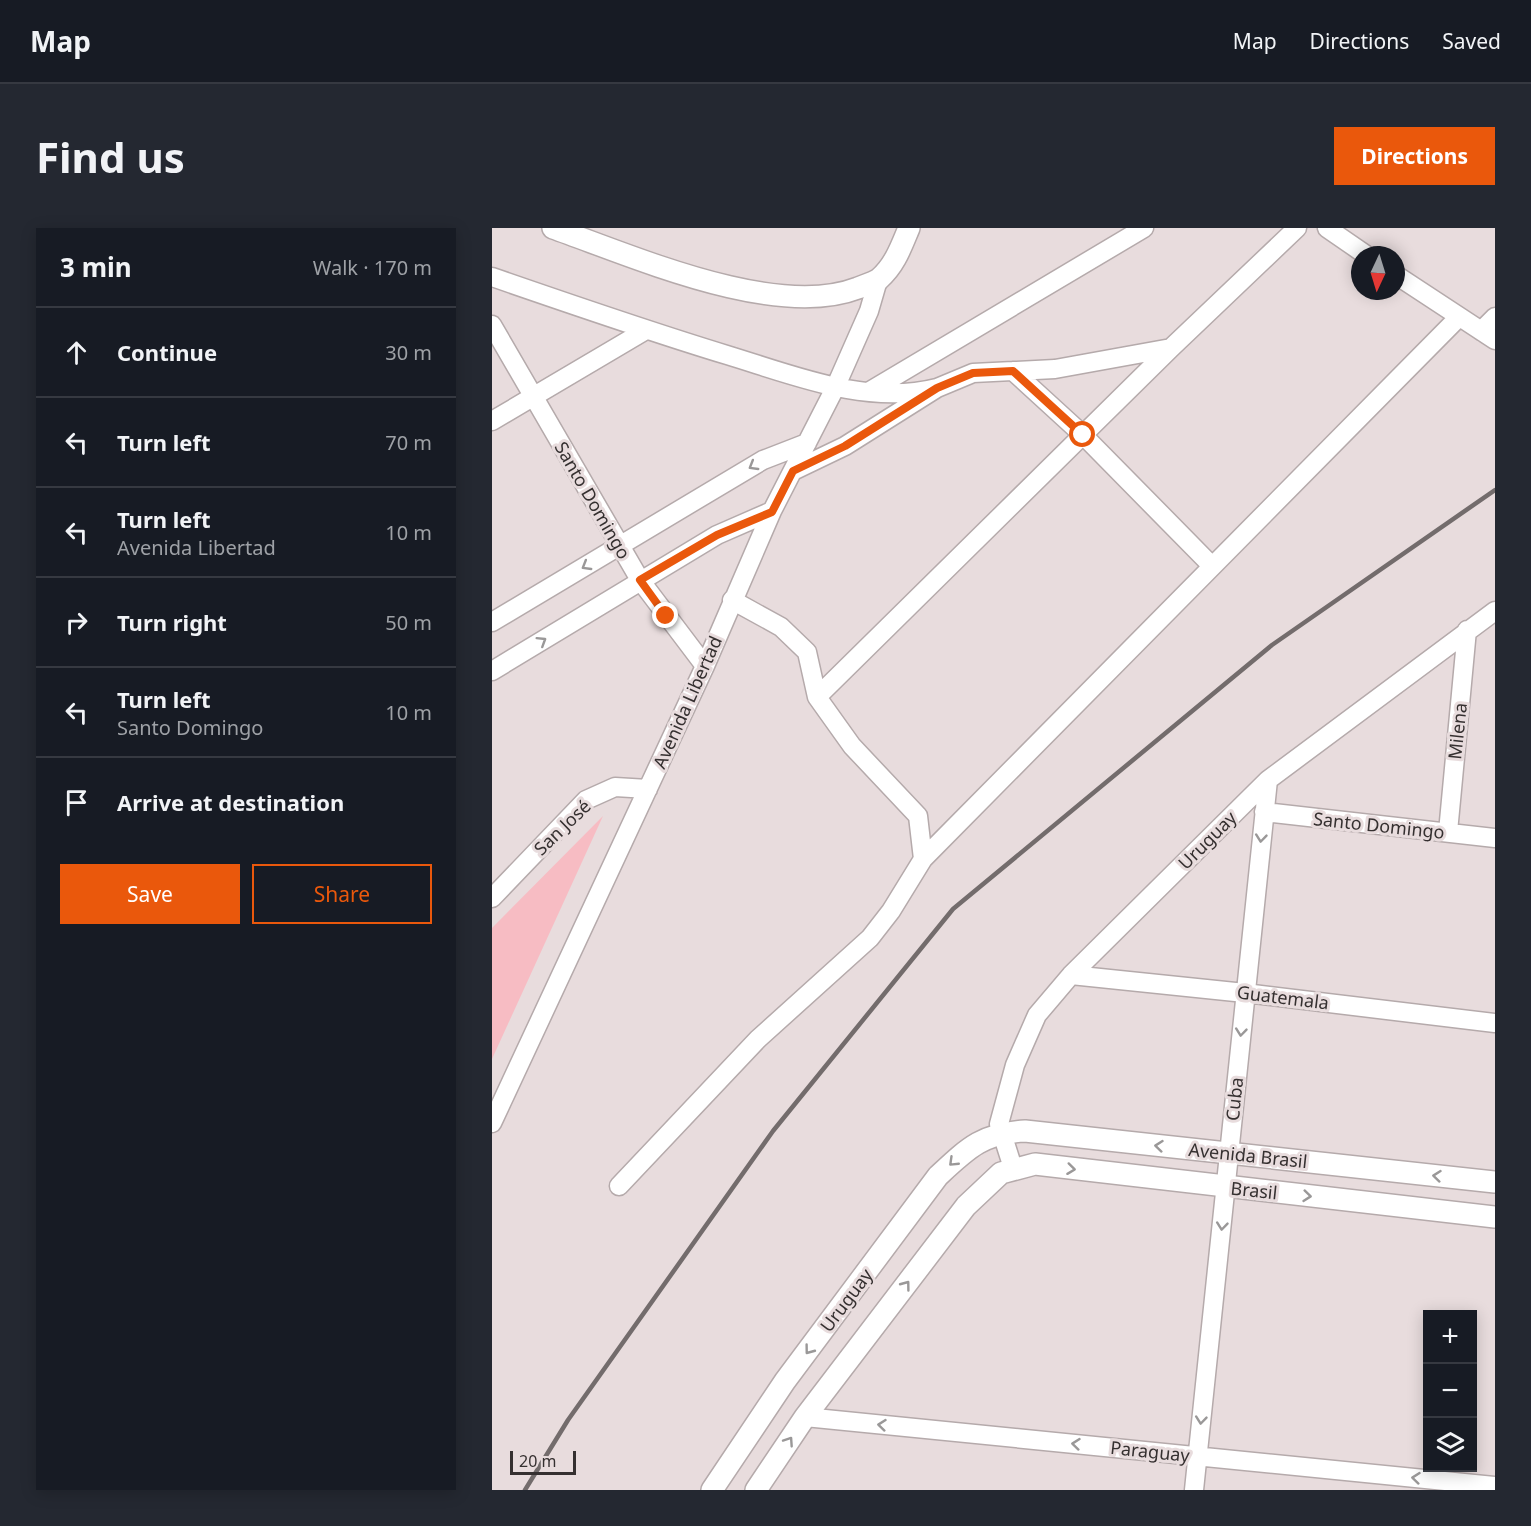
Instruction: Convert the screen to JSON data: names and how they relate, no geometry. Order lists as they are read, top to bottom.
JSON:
{
  "streets": {
    "street": [
      "Santo Domingo",
      "Avenida Libertad",
      "Milena",
      "San José",
      "Uruguay",
      "Guatemala",
      "Cuba",
      "Avenida Brasil",
      "Brasil",
      "Paraguay"
    ]
  },
  "crossings": [
    ["Santo Domingo", "Avenida Libertad"],
    ["Santo Domingo", "Milena"],
    ["Santo Domingo", "Cuba"],
    ["Avenida Libertad", "San José"],
    ["Milena", "Uruguay"],
    ["Uruguay", "Guatemala"],
    ["Uruguay", "Cuba"],
    ["Uruguay", "Avenida Brasil"],
    ["Uruguay", "Brasil"],
    ["Guatemala", "Cuba"],
    ["Cuba", "Avenida Brasil"],
    ["Cuba", "Brasil"],
    ["Cuba", "Paraguay"]
  ],
  "one_way": [
    "Cuba",
    "Avenida Brasil",
    "Brasil",
    "Paraguay"
  ],
  "scale_bar": "20 m",
  "north": "bottom",
  "page": {
    "header": "Map",
    "nav": ["Map", "Directions", "Saved"],
    "buttons": [
      "Directions",
      ["Save", "Share"]
    ],
    "title": "Find us",
    "heading": ["3 min", "Walk · 170 m"],
    "list": [
      ["Continue", "30 m"],
      ["Turn left", "70 m"],
      ["Turn left", "Avenida Libertad", "10 m"],
      ["Turn right", "50 m"],
      ["Turn left", "Santo Domingo", "10 m"],
      "Arrive at destination"
    ],
    "map_buttons": ["+", "−"],
    "scale": "20 m"
  }
}
